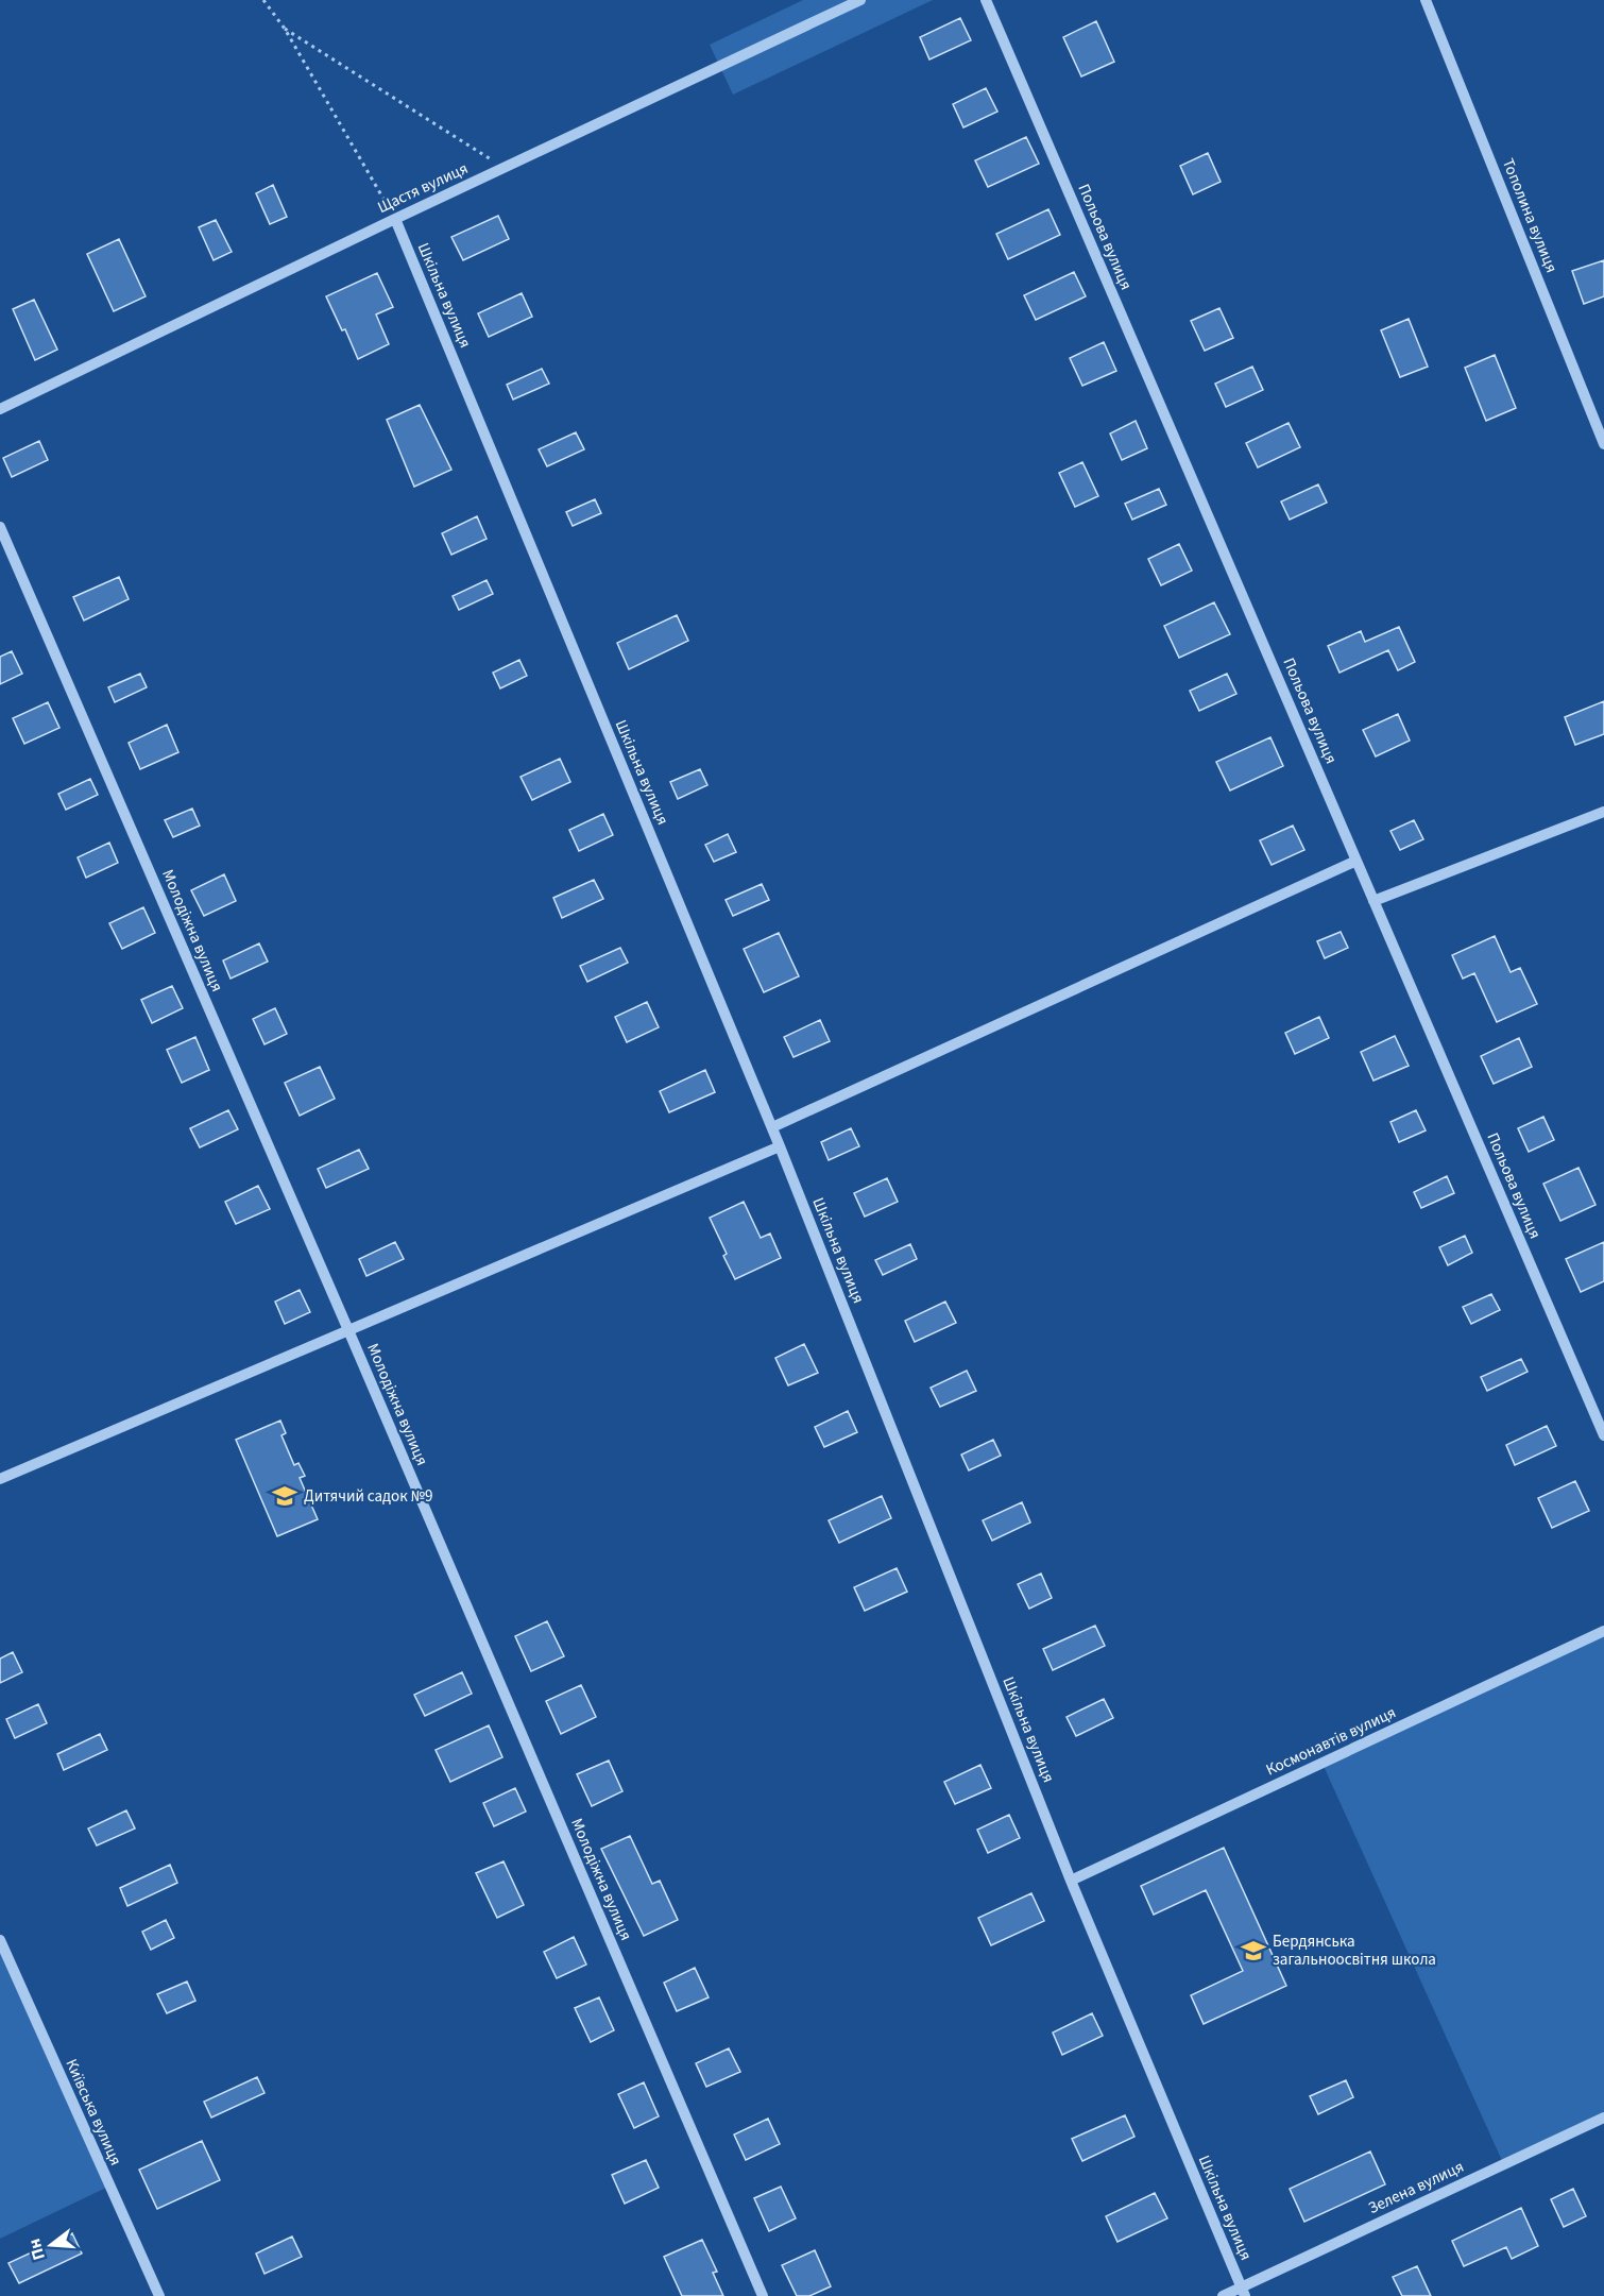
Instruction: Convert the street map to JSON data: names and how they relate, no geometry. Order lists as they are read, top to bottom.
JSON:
{
  "streets": {
    "street": [
      "Щастя вулиця",
      "Тополина вулиця",
      "Польова вулиця",
      "Шкільна вулиця",
      "Молодіжна вулиця",
      "Космонавтів вулиця",
      "Київська вулиця",
      "Зелена вулиця"
    ]
  },
  "crossings": [
    ["Щастя вулиця", "Шкільна вулиця"],
    ["Шкільна вулиця", "Космонавтів вулиця"],
    ["Шкільна вулиця", "Зелена вулиця"]
  ],
  "places": {
    "school or university": ["Дитячий садок №9", "Бердянська загальноосвітня школа"]
  },
  "north": "left"
}
